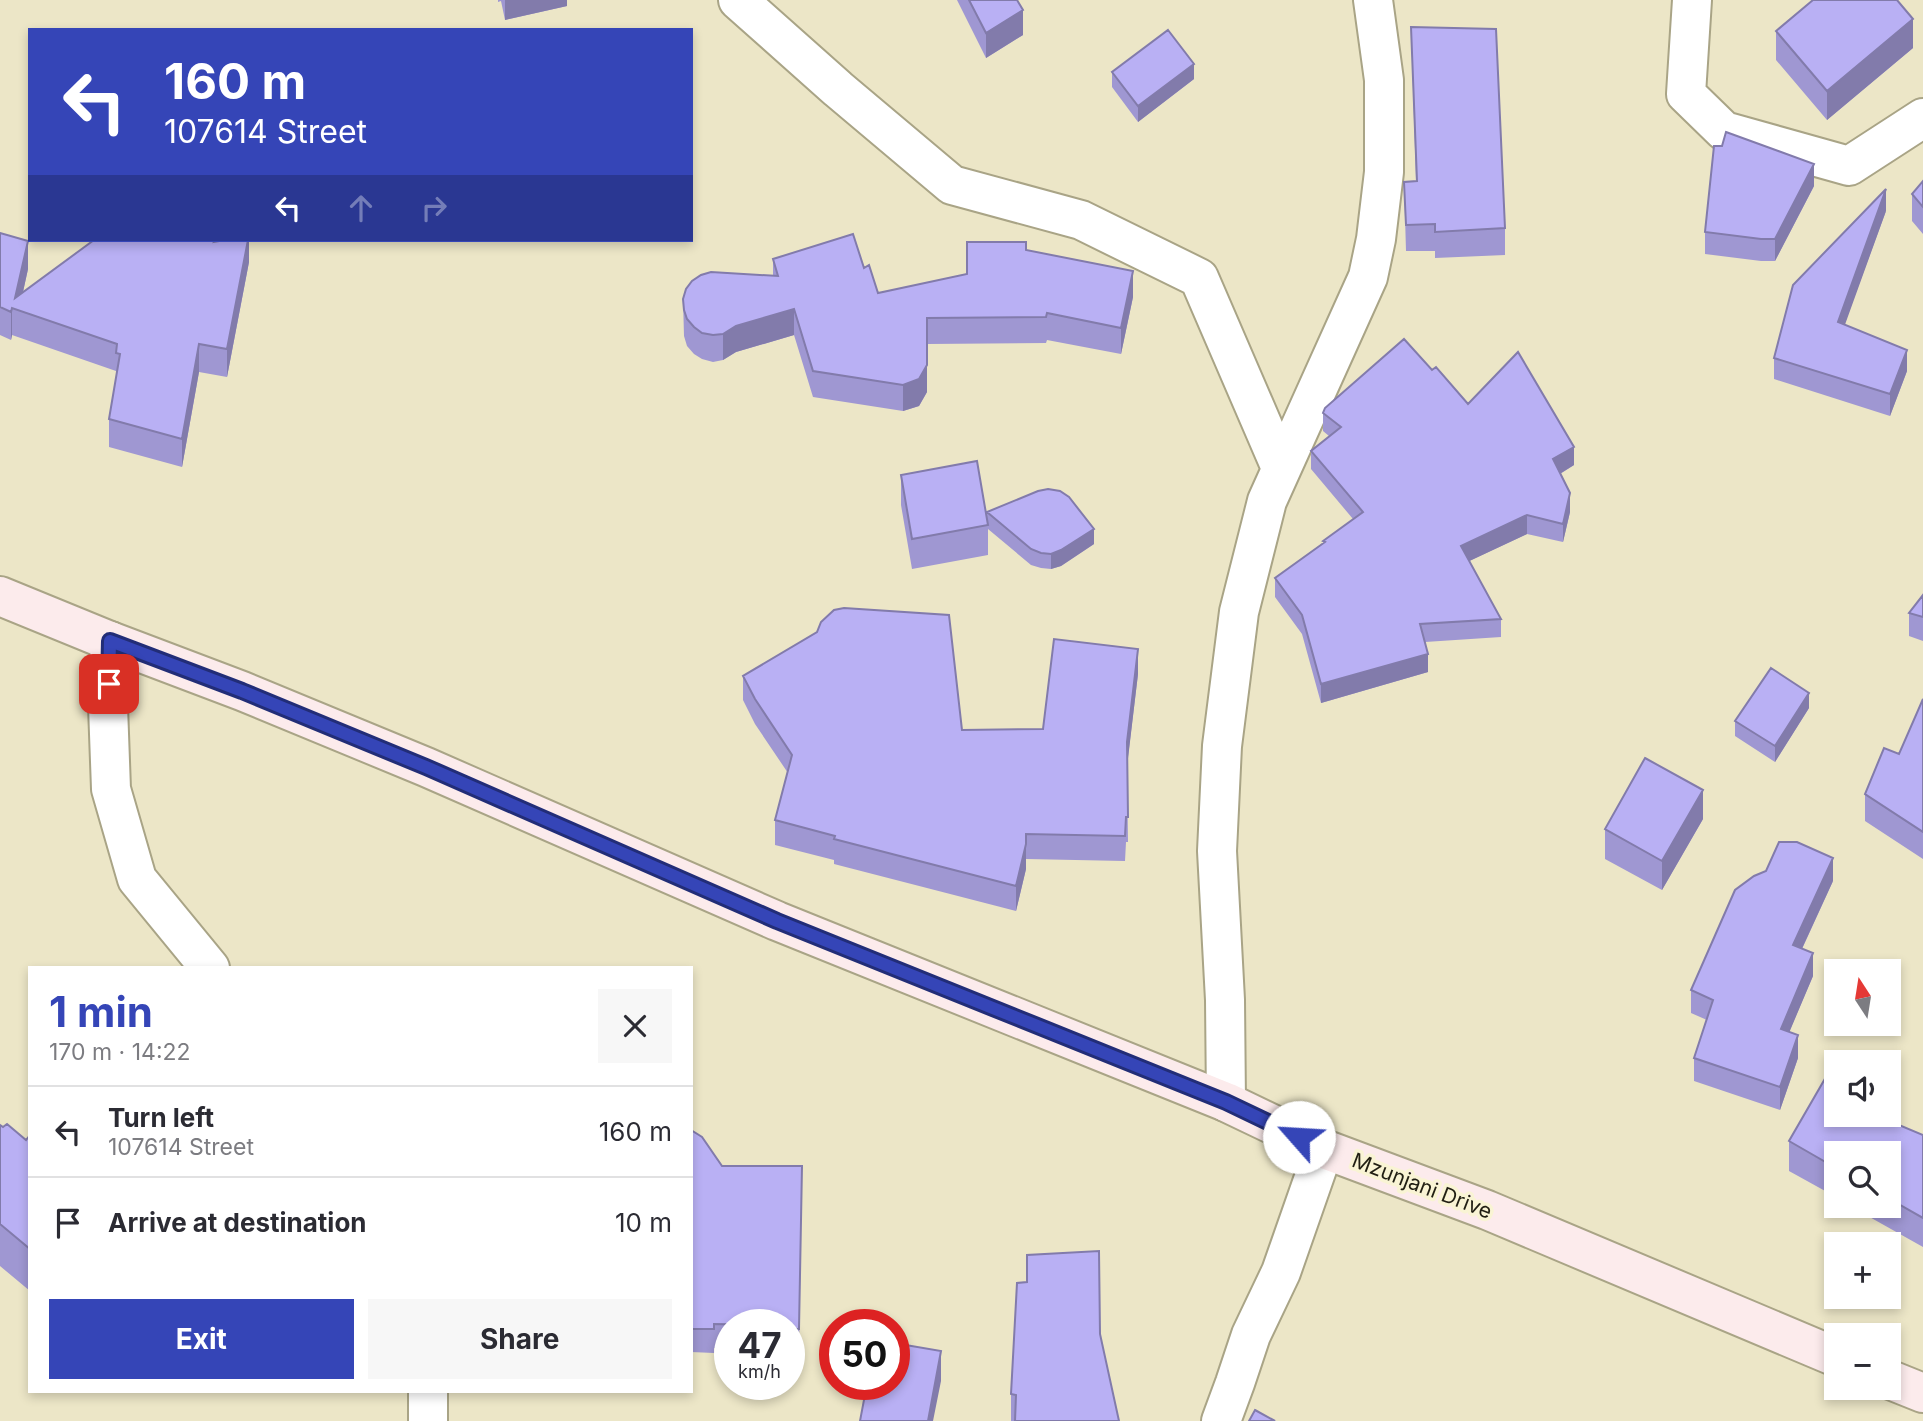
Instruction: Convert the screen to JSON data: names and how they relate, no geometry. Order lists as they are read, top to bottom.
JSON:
{
  "streets": {
    "main road": ["Mzunjani Drive"]
  },
  "north": "top",
  "page": {
    "turn": ["160 m", "107614 Street"],
    "map_buttons": ["+", "−"],
    "heading": ["1 min", "170 m · 14:22"],
    "list": [
      {
        "name": "Turn left",
        "note": "107614 Street",
        "value": "160 m"
      },
      {
        "name": "Arrive at destination",
        "value": "10 m"
      }
    ],
    "buttons": ["Exit", "Share"],
    "speed": "47 km/h",
    "limit": "50"
  }
}
